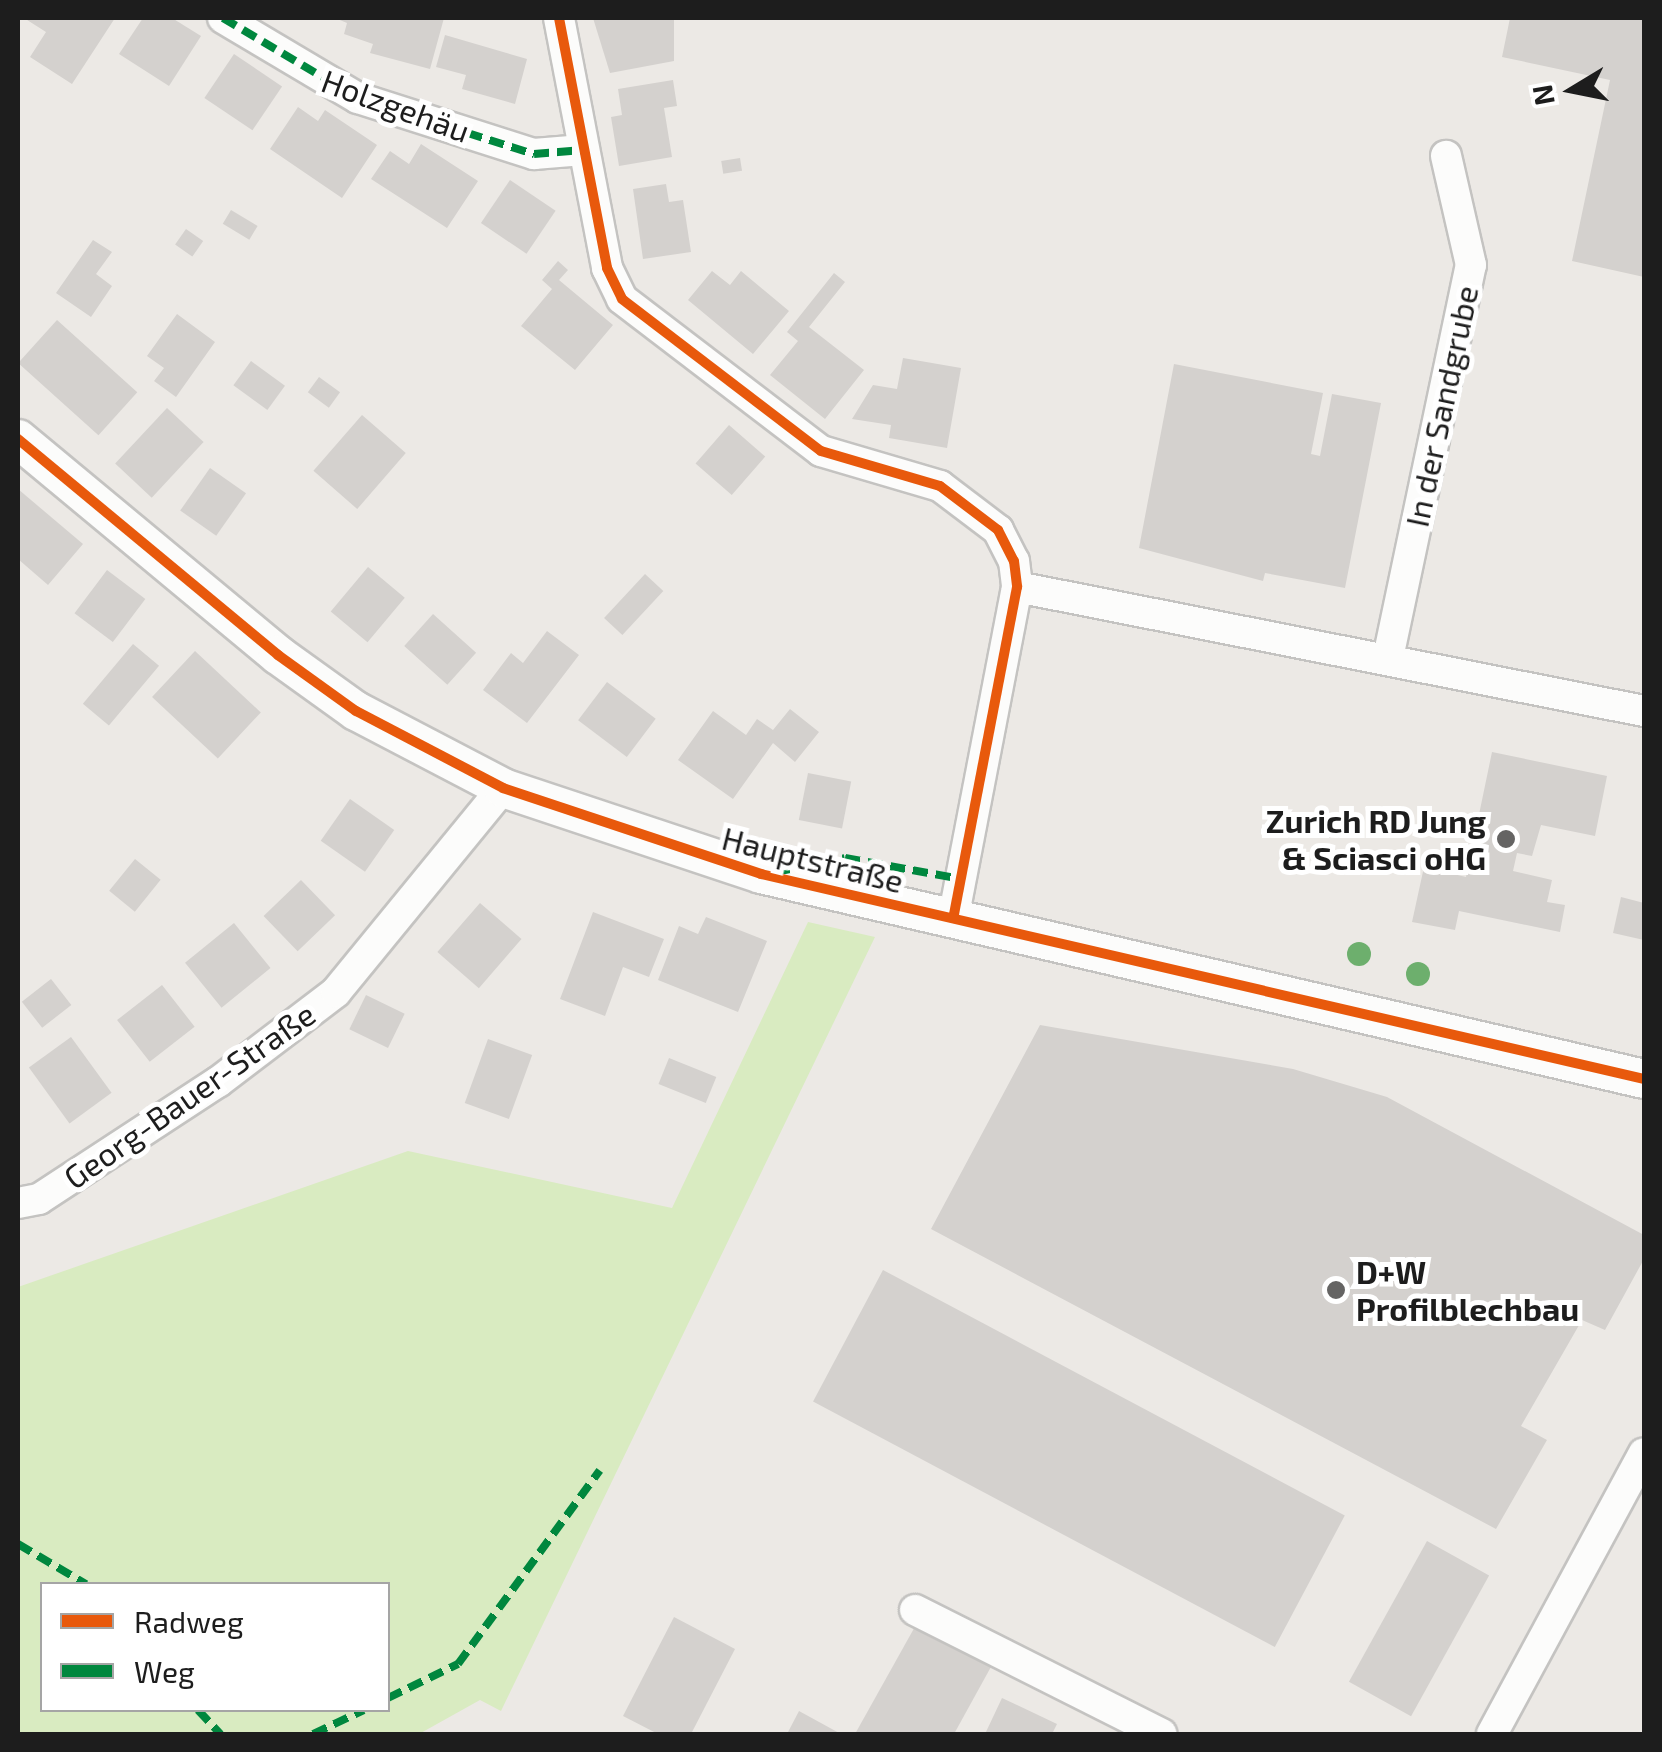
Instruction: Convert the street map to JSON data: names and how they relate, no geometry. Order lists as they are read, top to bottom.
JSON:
{
  "streets": {
    "street": [
      "Holzgehäu",
      "In der Sandgrube",
      "Hauptstraße",
      "Georg-Bauer-Straße"
    ]
  },
  "crossings": [
    ["Hauptstraße", "Georg-Bauer-Straße"]
  ],
  "places": ["Zurich RD Jung & Sciasci oHG", "D+W Profilblechbau"],
  "legend": ["Radweg", "Weg"],
  "north": "left"
}
